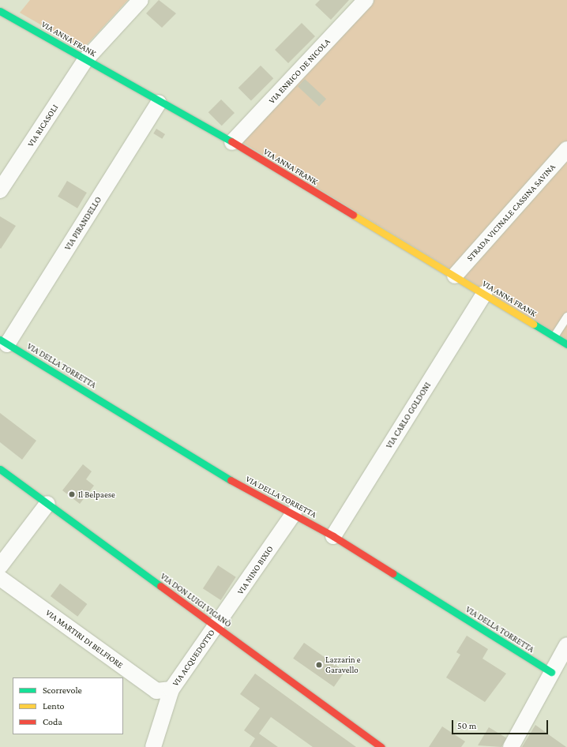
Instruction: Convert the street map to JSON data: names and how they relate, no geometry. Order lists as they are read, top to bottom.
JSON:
{
  "streets": {
    "street": [
      "VIA ANNA FRANK",
      "VIA ENRICO DE NICOLA",
      "VIA RICASOLI",
      "STRADA VICINALE CASSINA SAVINA",
      "VIA PIRANDELLO",
      "VIA DELLA TORRETTA",
      "VIA CARLO GOLDONI",
      "VIA NINO BIXIO",
      "VIA DON LUIGI VIGANÒ",
      "VIA MARTIRI DI BELFIORE",
      "VIA ACQUEDOTTO"
    ]
  },
  "crossings": [
    ["VIA ANNA FRANK", "VIA ENRICO DE NICOLA"],
    ["VIA ANNA FRANK", "VIA RICASOLI"],
    ["VIA ANNA FRANK", "STRADA VICINALE CASSINA SAVINA"],
    ["VIA ANNA FRANK", "VIA PIRANDELLO"],
    ["VIA ANNA FRANK", "VIA CARLO GOLDONI"],
    ["VIA PIRANDELLO", "VIA DELLA TORRETTA"],
    ["VIA DELLA TORRETTA", "VIA CARLO GOLDONI"],
    ["VIA DELLA TORRETTA", "VIA NINO BIXIO"],
    ["VIA NINO BIXIO", "VIA DON LUIGI VIGANÒ"],
    ["VIA NINO BIXIO", "VIA ACQUEDOTTO"],
    ["VIA DON LUIGI VIGANÒ", "VIA ACQUEDOTTO"],
    ["VIA MARTIRI DI BELFIORE", "VIA ACQUEDOTTO"]
  ],
  "places": ["Il Belpaese", "Lazzarin e Garavello"],
  "legend": ["Scorrevole", "Lento", "Coda"],
  "scale_bar": "50 m"
}
